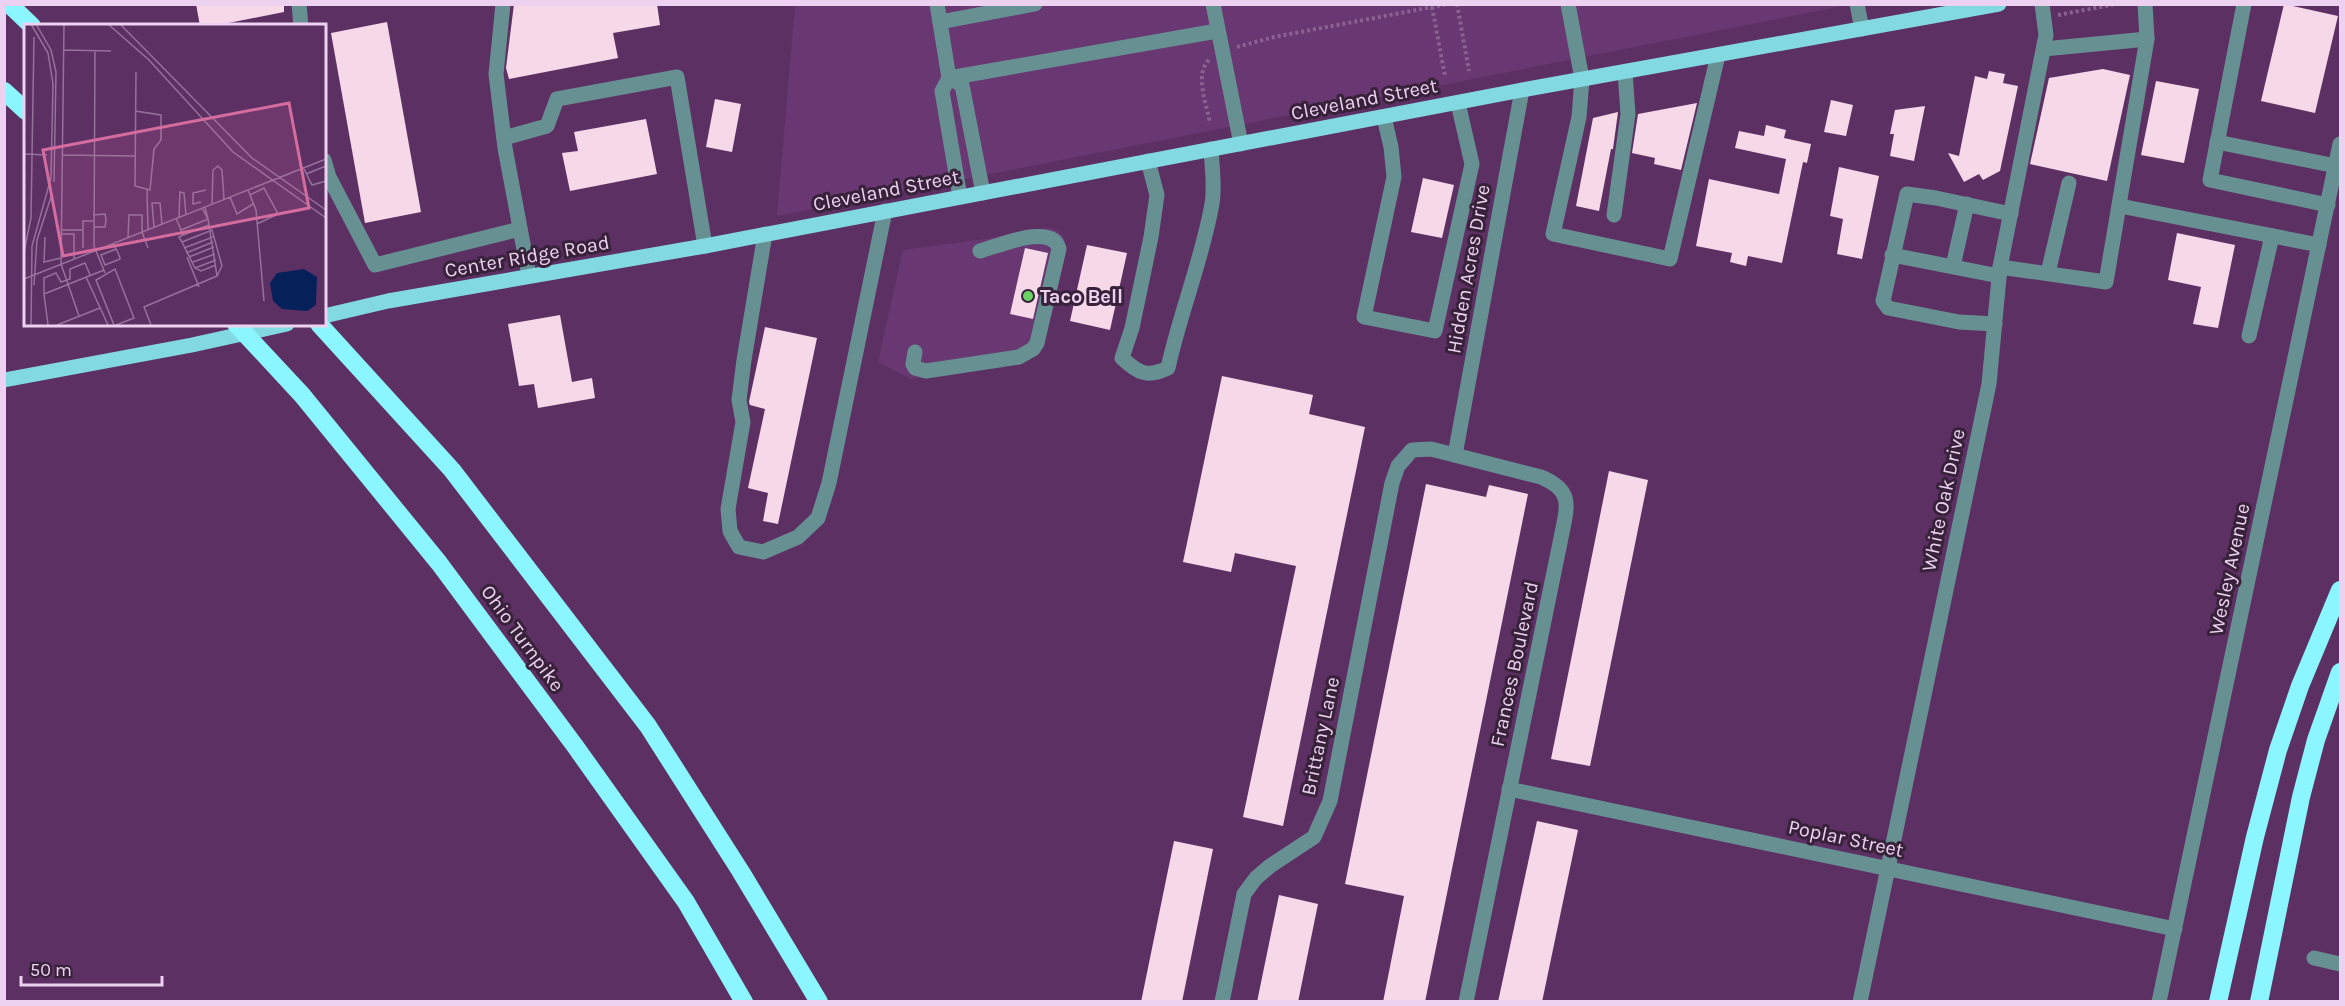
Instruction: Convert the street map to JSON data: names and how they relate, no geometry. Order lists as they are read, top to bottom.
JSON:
{
  "streets": {
    "highway": ["Ohio Turnpike"],
    "main road": ["Cleveland Street", "Center Ridge Road"],
    "street": [
      "Hidden Acres Drive",
      "White Oak Drive",
      "Wesley Avenue",
      "Frances Boulevard",
      "Brittany Lane",
      "Poplar Street"
    ]
  },
  "crossings": [
    ["Cleveland Street", "Center Ridge Road"],
    ["Cleveland Street", "Hidden Acres Drive"],
    ["Hidden Acres Drive", "Frances Boulevard"],
    ["White Oak Drive", "Poplar Street"],
    ["Wesley Avenue", "Poplar Street"],
    ["Frances Boulevard", "Brittany Lane"],
    ["Frances Boulevard", "Poplar Street"]
  ],
  "places": ["Taco Bell"],
  "scale_bar": "50 m"
}
